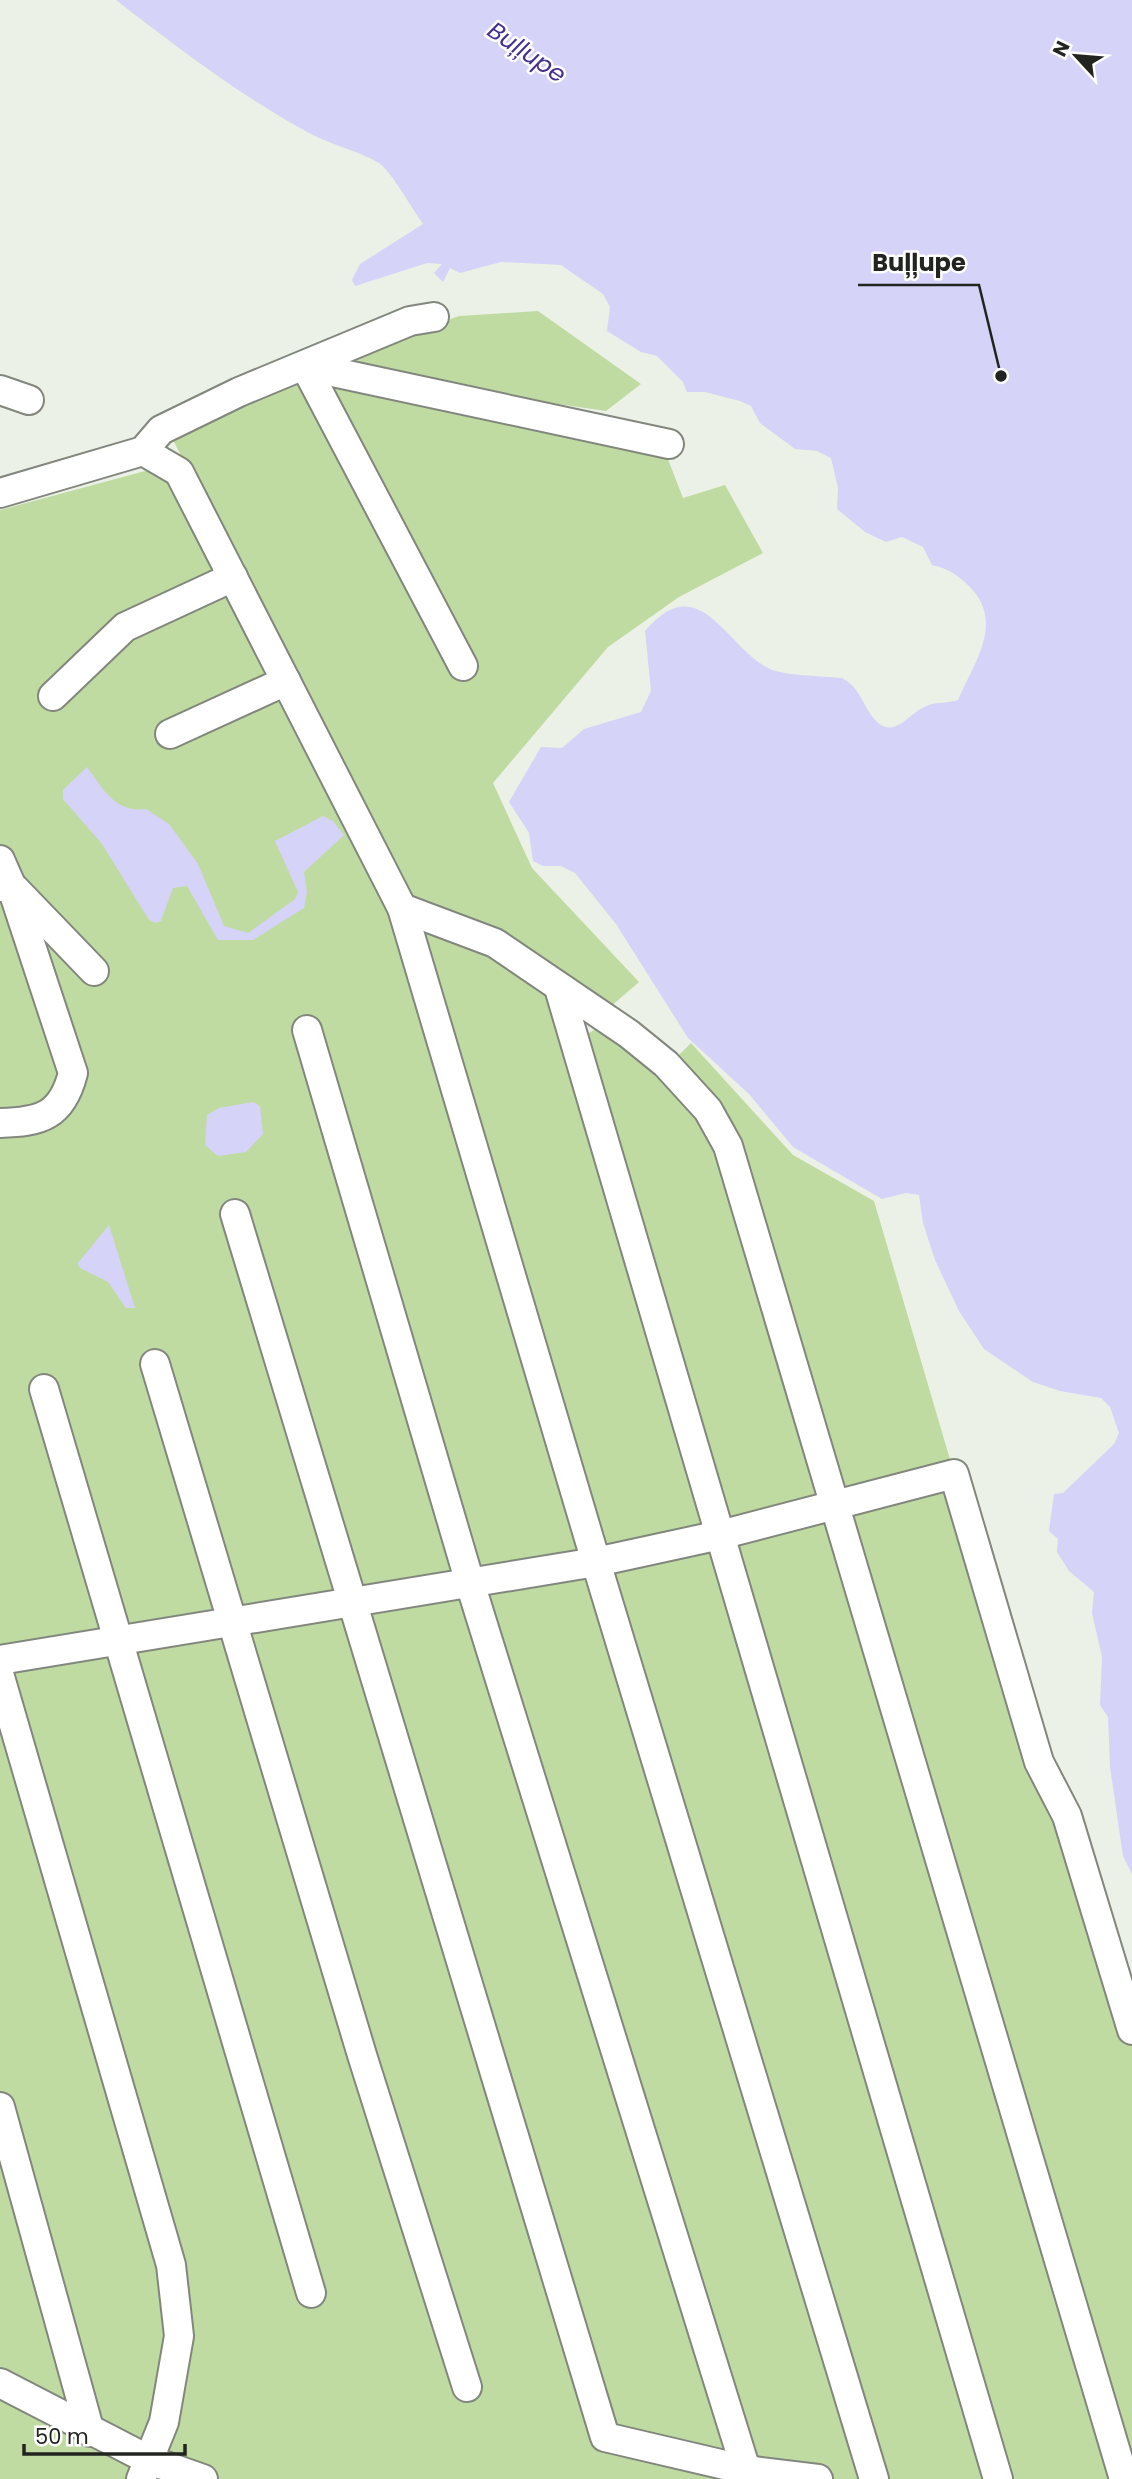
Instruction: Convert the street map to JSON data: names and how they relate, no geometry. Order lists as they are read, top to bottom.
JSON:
{
  "water": ["Buļļupe"],
  "places": ["Buļļupe"],
  "scale_bar": "50 m",
  "north": "top left"
}
